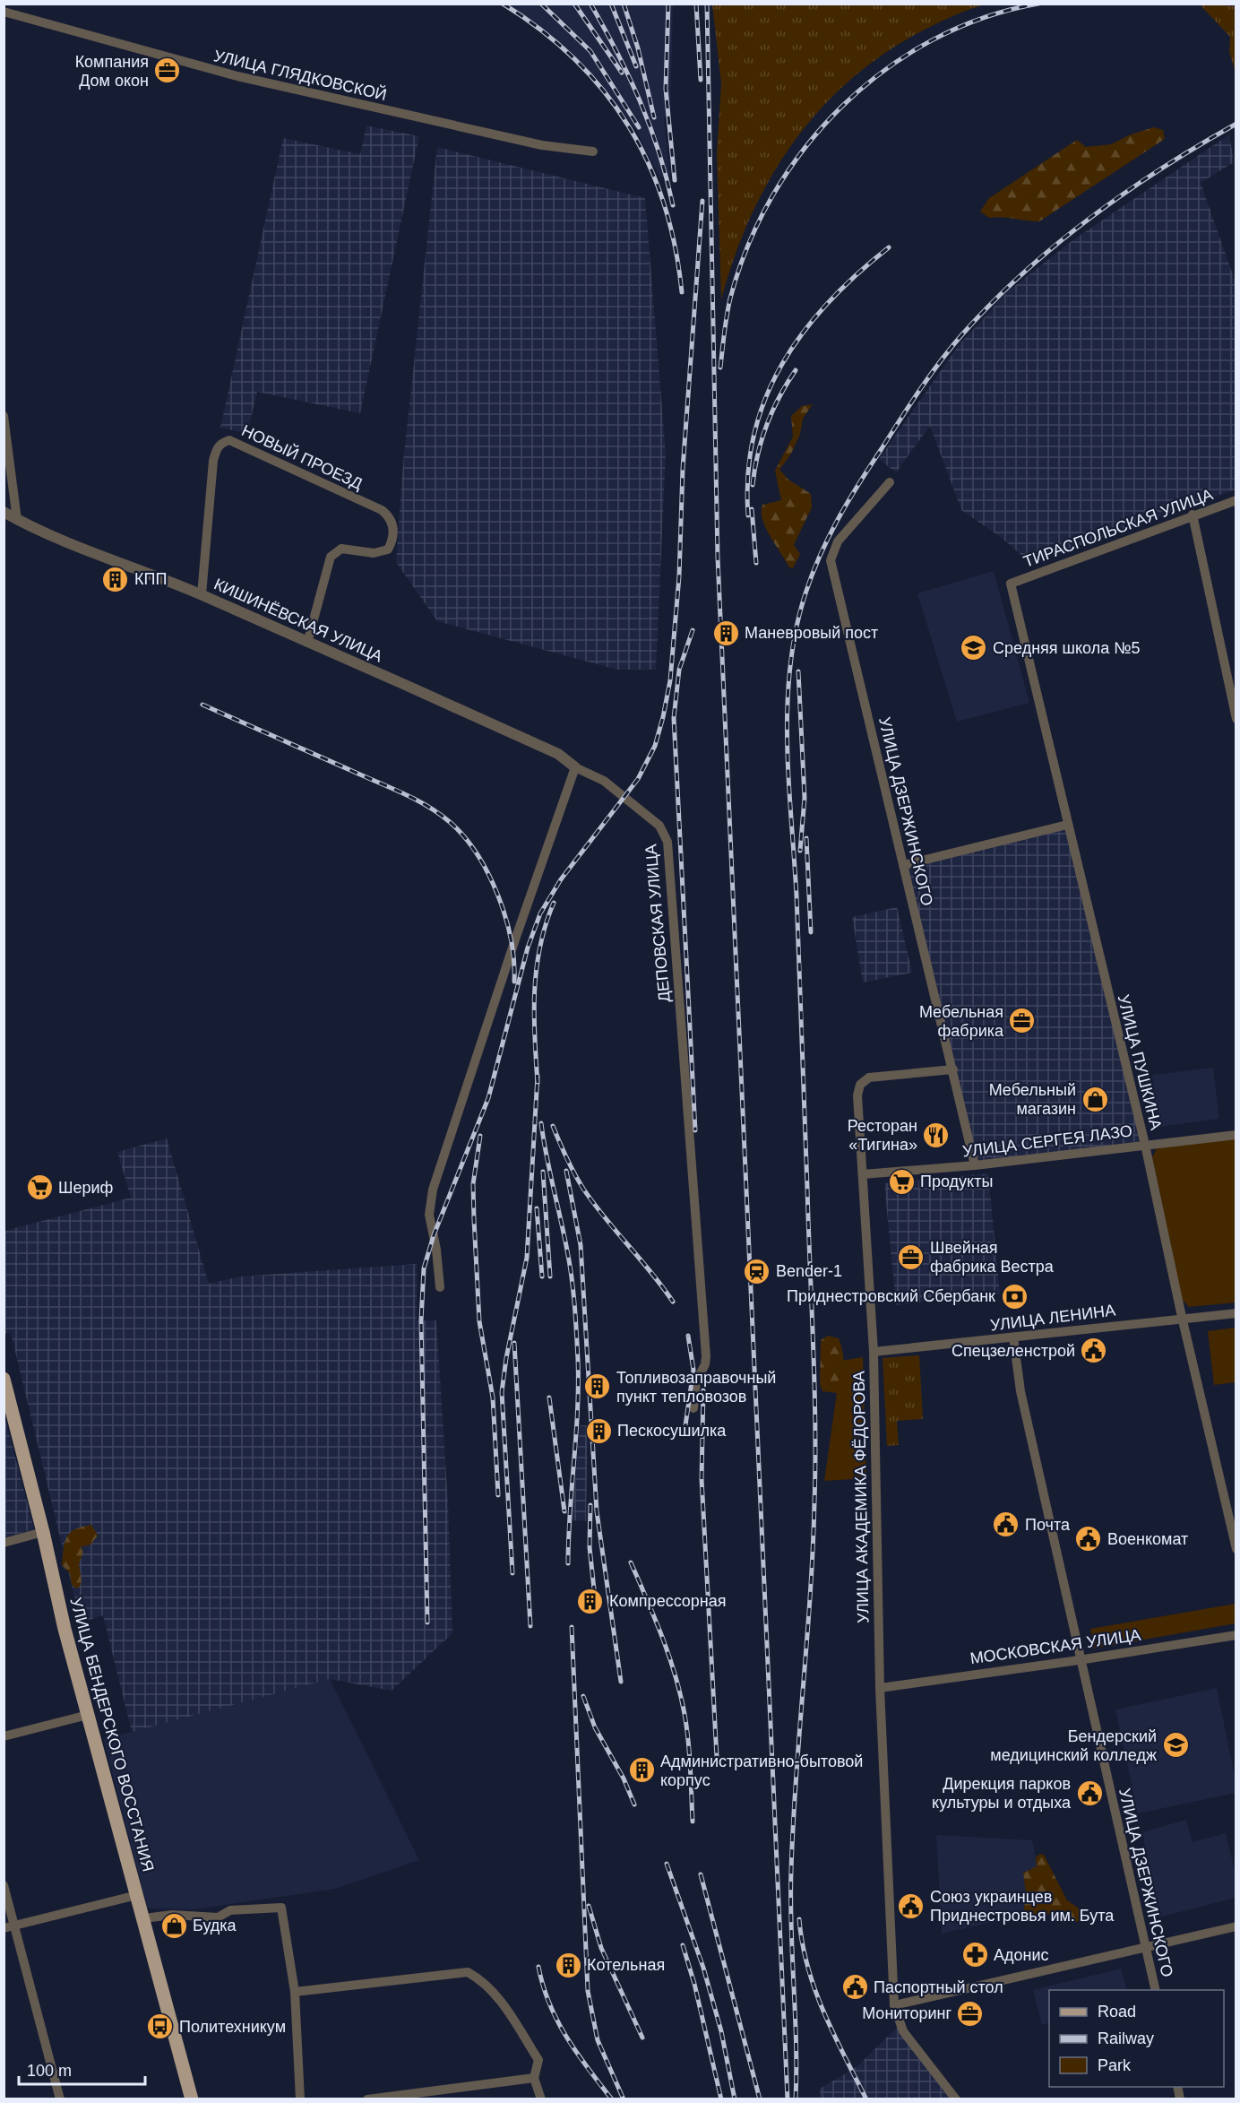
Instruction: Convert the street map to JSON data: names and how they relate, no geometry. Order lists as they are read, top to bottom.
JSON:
{
  "streets": {
    "main road": ["УЛИЦА БЕНДЕРСКОГО ВОССТАНИЯ"],
    "street": [
      "УЛИЦА ГЛЯДКОВСКОЙ",
      "НОВЫЙ ПРОЕЗД",
      "ТИРАСПОЛЬСКАЯ УЛИЦА",
      "КИШИНЁВСКАЯ УЛИЦА",
      "УЛИЦА ДЗЕРЖИНСКОГО",
      "ДЕПОВСКАЯ УЛИЦА",
      "УЛИЦА ПУШКИНА",
      "УЛИЦА СЕРГЕЯ ЛАЗО",
      "УЛИЦА ЛЕНИНА",
      "УЛИЦА АКАДЕМИКА ФЁДОРОВА",
      "МОСКОВСКАЯ УЛИЦА"
    ]
  },
  "crossings": [
    ["НОВЫЙ ПРОЕЗД", "КИШИНЁВСКАЯ УЛИЦА"],
    ["ТИРАСПОЛЬСКАЯ УЛИЦА", "УЛИЦА ПУШКИНА"],
    ["КИШИНЁВСКАЯ УЛИЦА", "ДЕПОВСКАЯ УЛИЦА"],
    ["УЛИЦА ДЗЕРЖИНСКОГО", "УЛИЦА СЕРГЕЯ ЛАЗО"],
    ["УЛИЦА ДЗЕРЖИНСКОГО", "УЛИЦА ЛЕНИНА"],
    ["УЛИЦА ДЗЕРЖИНСКОГО", "УЛИЦА АКАДЕМИКА ФЁДОРОВА"],
    ["УЛИЦА ДЗЕРЖИНСКОГО", "МОСКОВСКАЯ УЛИЦА"],
    ["УЛИЦА ПУШКИНА", "УЛИЦА СЕРГЕЯ ЛАЗО"],
    ["УЛИЦА ПУШКИНА", "УЛИЦА ЛЕНИНА"],
    ["УЛИЦА СЕРГЕЯ ЛАЗО", "УЛИЦА АКАДЕМИКА ФЁДОРОВА"],
    ["УЛИЦА ЛЕНИНА", "УЛИЦА АКАДЕМИКА ФЁДОРОВА"],
    ["УЛИЦА АКАДЕМИКА ФЁДОРОВА", "МОСКОВСКАЯ УЛИЦА"]
  ],
  "places": {
    "office": [
      "Компания Дом окон",
      "Мебельная фабрика",
      "Швейная фабрика Вестра",
      "Мониторинг"
    ],
    "building": [
      "КПП",
      "Маневровый пост",
      "Топливозаправочный пункт тепловозов",
      "Пескосушилка",
      "Компрессорная",
      "Административно-бытовой корпус",
      "Котельная"
    ],
    "school or university": ["Средняя школа №5", "Бендерский медицинский колледж"],
    "shop": ["Мебельный магазин", "Будка"],
    "restaurant": ["Ресторан «Тигина»"],
    "supermarket": ["Продукты", "Шериф"],
    "station": ["Bender-1"],
    "bank": ["Приднестровский Сбербанк"],
    "public building": [
      "Спецзеленстрой",
      "Почта",
      "Военкомат",
      "Дирекция парков культуры и отдыха",
      "Союз украинцев Приднестровья им. Бута",
      "Паспортный стол"
    ],
    "pharmacy": ["Адонис"],
    "bus stop": ["Политехникум"]
  },
  "legend": ["Road", "Railway", "Park"],
  "scale_bar": "100 m"
}
